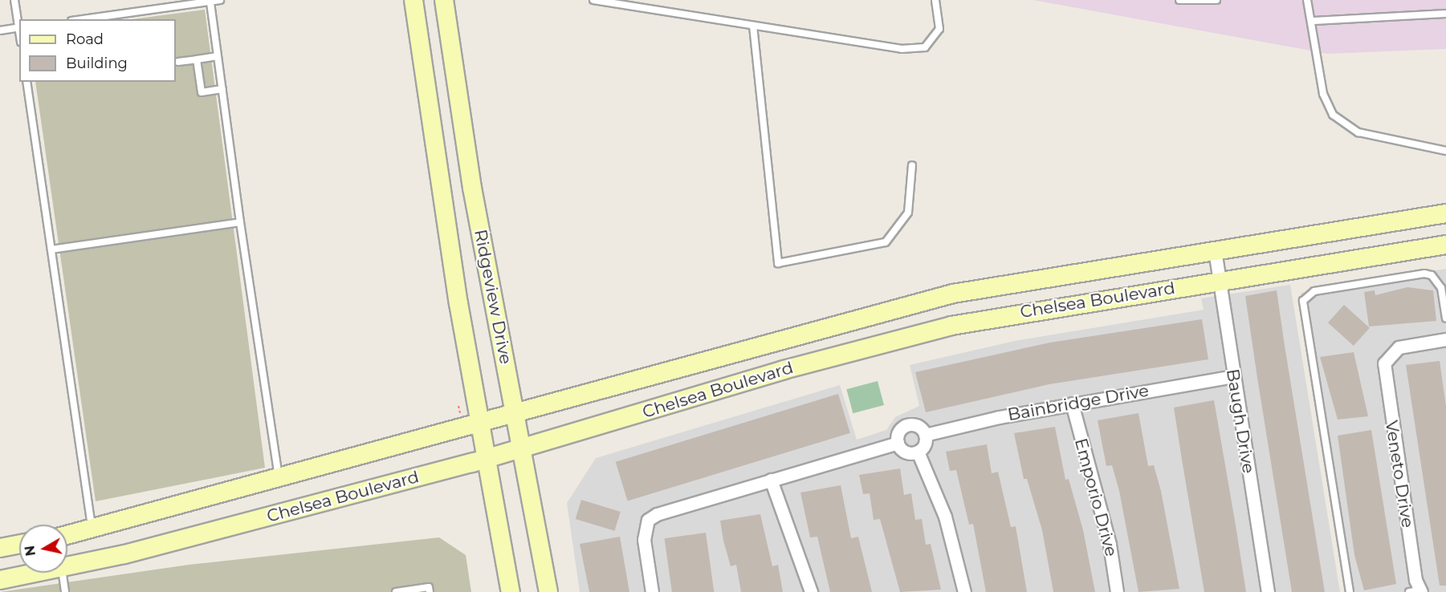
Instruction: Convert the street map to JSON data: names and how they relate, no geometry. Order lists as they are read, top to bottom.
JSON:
{
  "streets": {
    "main road": ["Ridgeview Drive", "Chelsea Boulevard"],
    "street": [
      "Bainbridge Drive",
      "Baugh Drive",
      "Veneto Drive",
      "Emporio Drive"
    ]
  },
  "crossings": [
    ["Ridgeview Drive", "Chelsea Boulevard"],
    ["Chelsea Boulevard", "Baugh Drive"],
    ["Bainbridge Drive", "Baugh Drive"],
    ["Bainbridge Drive", "Emporio Drive"]
  ],
  "legend": ["Road", "Building"],
  "north": "left"
}
